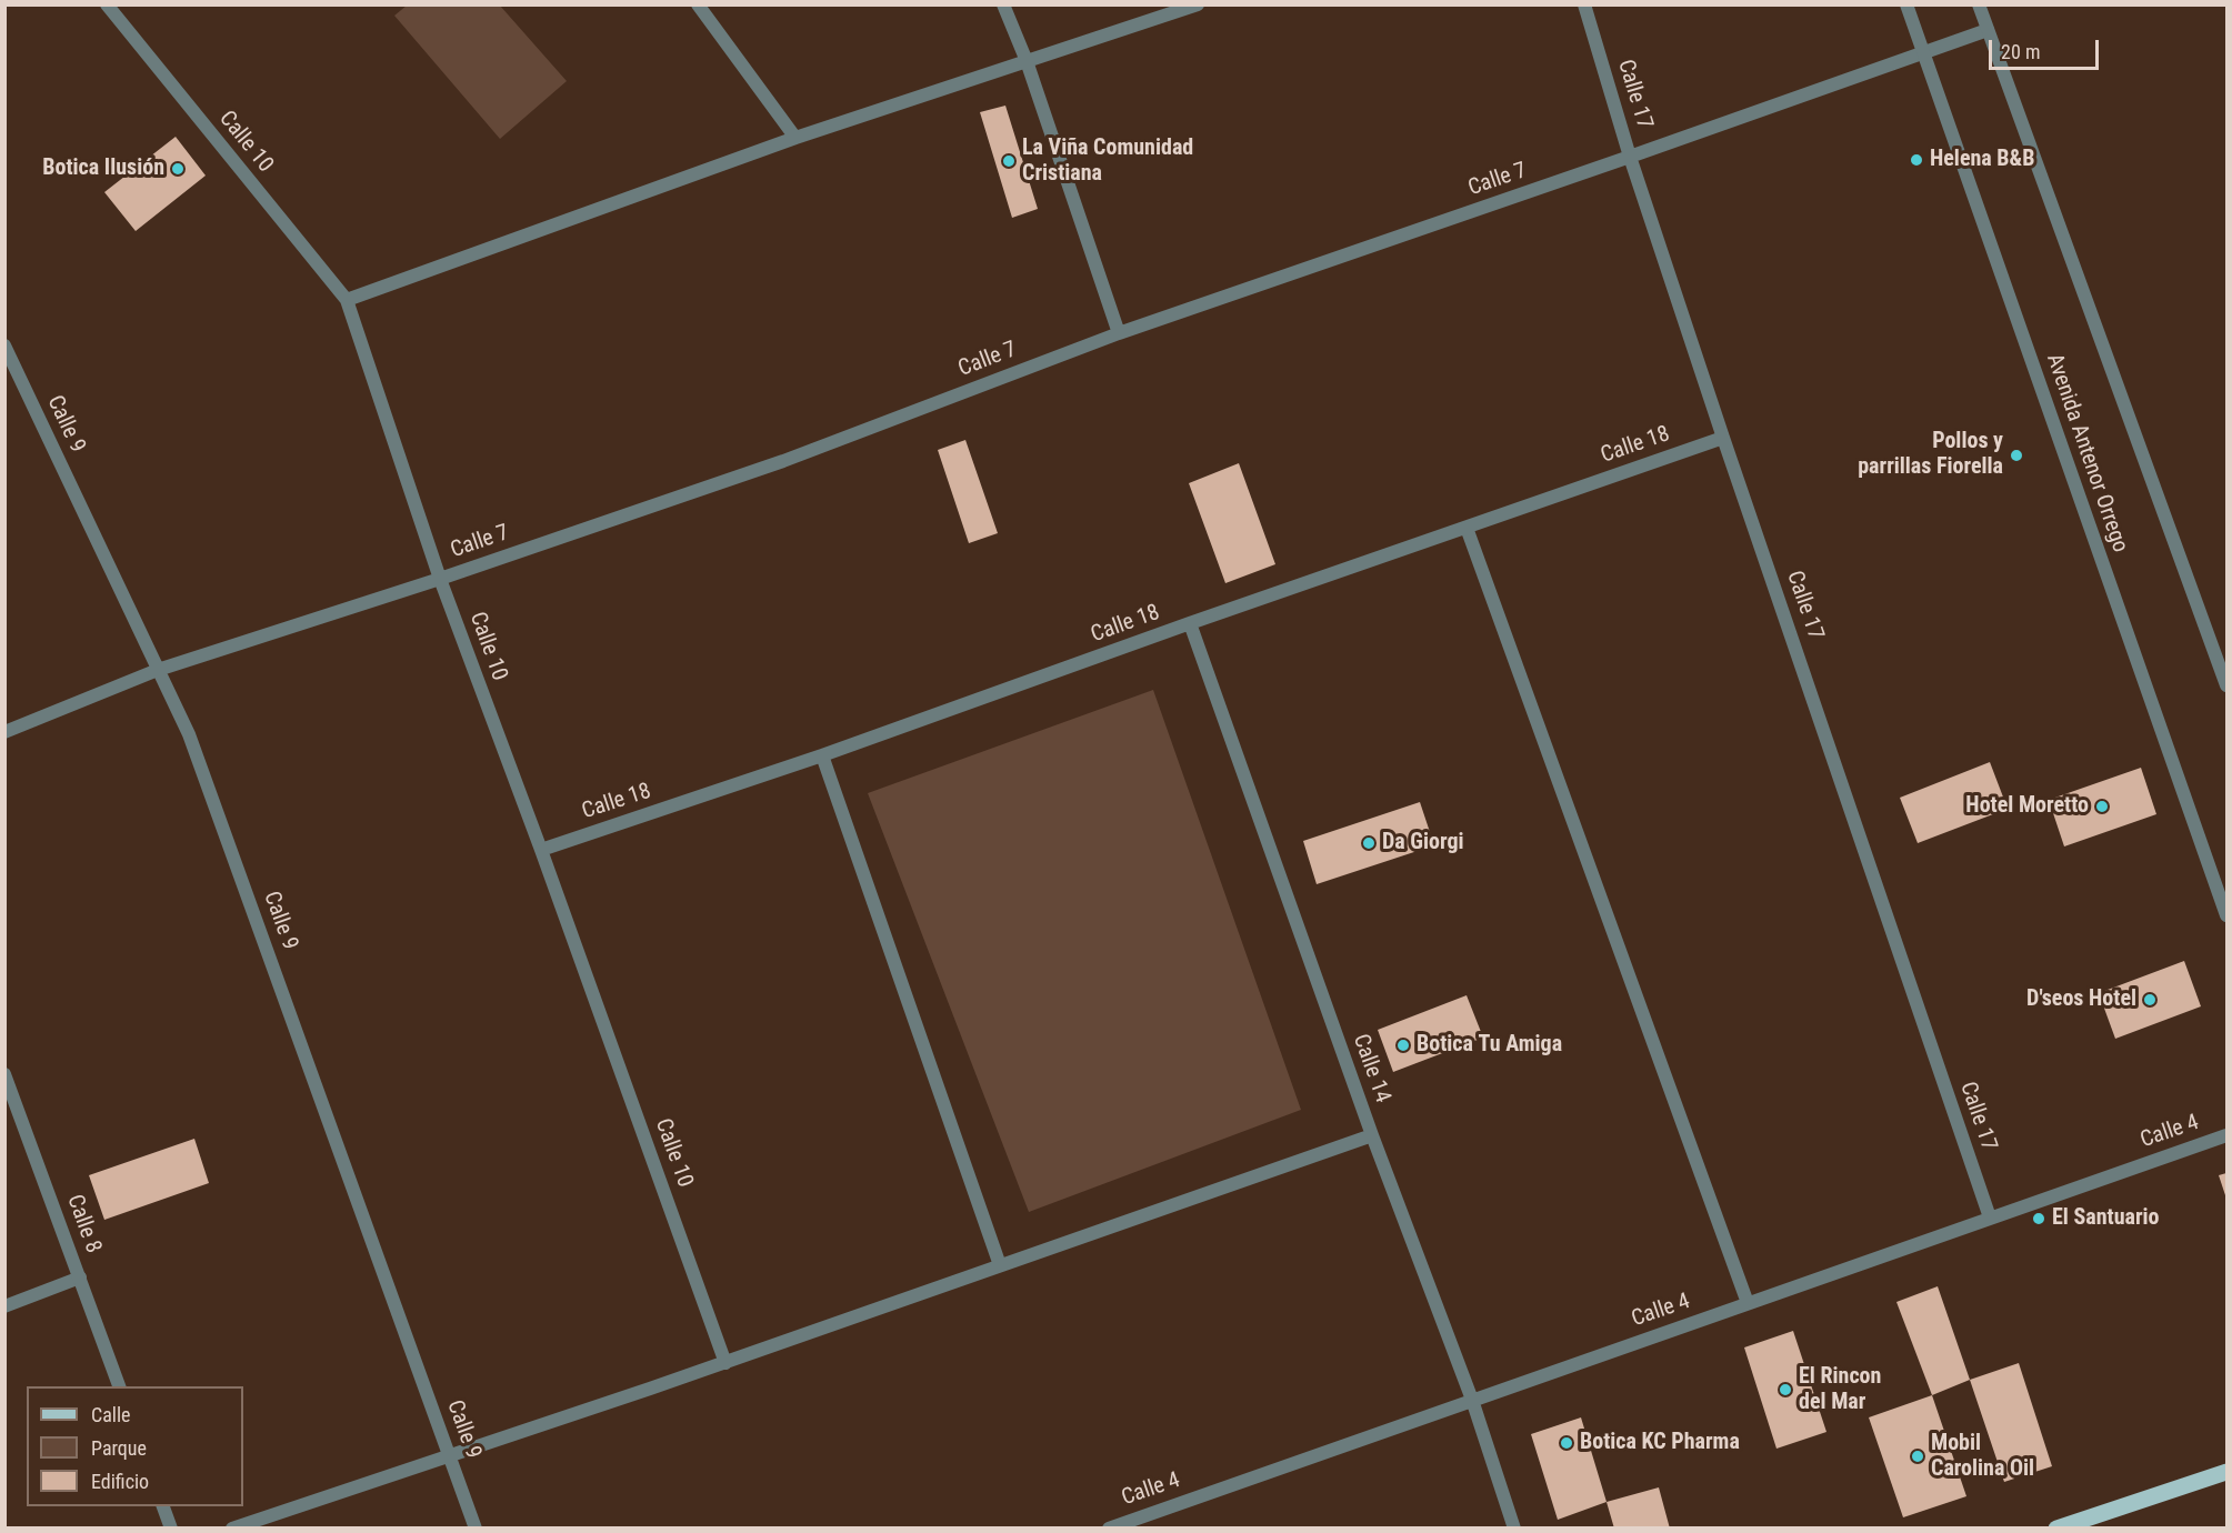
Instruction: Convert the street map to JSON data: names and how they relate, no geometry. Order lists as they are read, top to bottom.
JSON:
{
  "streets": {
    "street": [
      "Calle 17",
      "Calle 10",
      "Calle 7",
      "Calle 9",
      "Calle 18",
      "Avenida Antenor Orrego",
      "Calle 14",
      "Calle 4",
      "Calle 8"
    ]
  },
  "crossings": [
    ["Calle 17", "Calle 7"],
    ["Calle 17", "Calle 18"],
    ["Calle 17", "Calle 4"],
    ["Calle 10", "Calle 7"],
    ["Calle 10", "Calle 18"],
    ["Calle 7", "Calle 9"],
    ["Calle 7", "Avenida Antenor Orrego"],
    ["Calle 18", "Calle 14"],
    ["Calle 14", "Calle 4"]
  ],
  "places": [
    "Helena B&B",
    "La Viña Comunidad Cristiana",
    "Botica Ilusión",
    "Pollos y parrillas Fiorella",
    "Hotel Moretto",
    "Da Giorgi",
    "D'seos Hotel",
    "Botica Tu Amiga",
    "El Santuario",
    "El Rincon del Mar",
    "Botica KC Pharma",
    "Mobil Carolina Oil"
  ],
  "legend": ["Calle", "Parque", "Edificio"],
  "scale_bar": "20 m"
}
